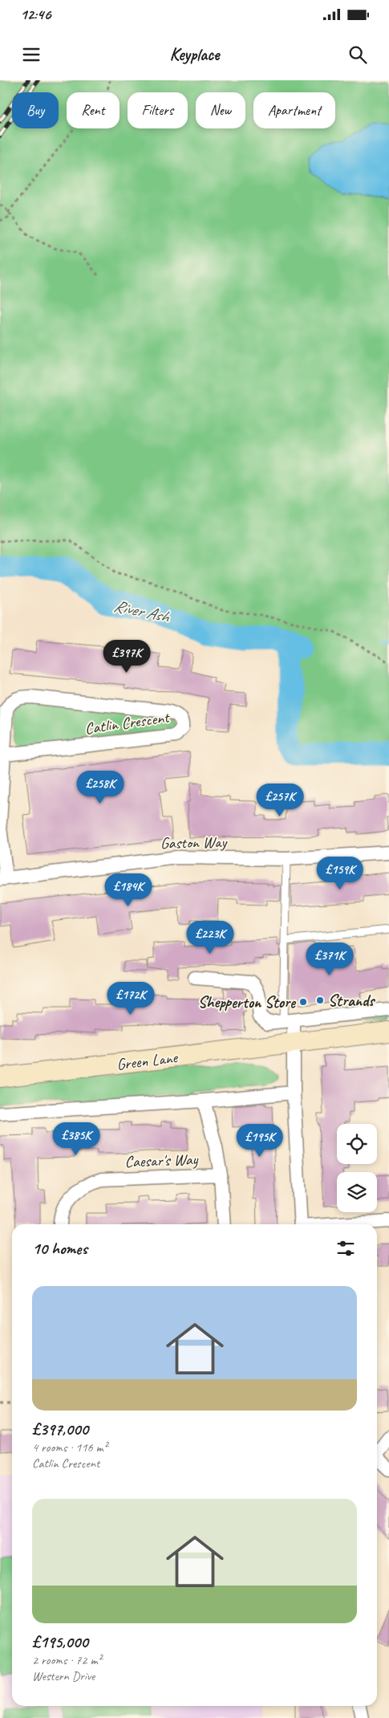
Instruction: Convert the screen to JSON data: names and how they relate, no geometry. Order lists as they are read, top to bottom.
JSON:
{
  "streets": {
    "main road": ["Green Lane"],
    "street": ["Catlin Crescent", "Gaston Way", "Caesar's Way"]
  },
  "water": ["River Ash"],
  "places": ["Strands", "Shepperton Store"],
  "page": {
    "status": "12:46",
    "header": "Keyplace",
    "chip": [
      "Buy",
      "Rent",
      "Filters",
      "New",
      "Apartment"
    ],
    "price": [
      "£397K",
      "£258K",
      "£257K",
      "£159K",
      "£184K",
      "£223K",
      "£371K",
      "£172K",
      "£385K",
      "£195K"
    ],
    "heading": "10 homes",
    "list": [
      {
        "name": "£397,000",
        "note": "4 rooms · 116 m² · Catlin Crescent"
      },
      {
        "name": "£195,000",
        "note": "2 rooms · 72 m² · Western Drive"
      }
    ]
  }
}
